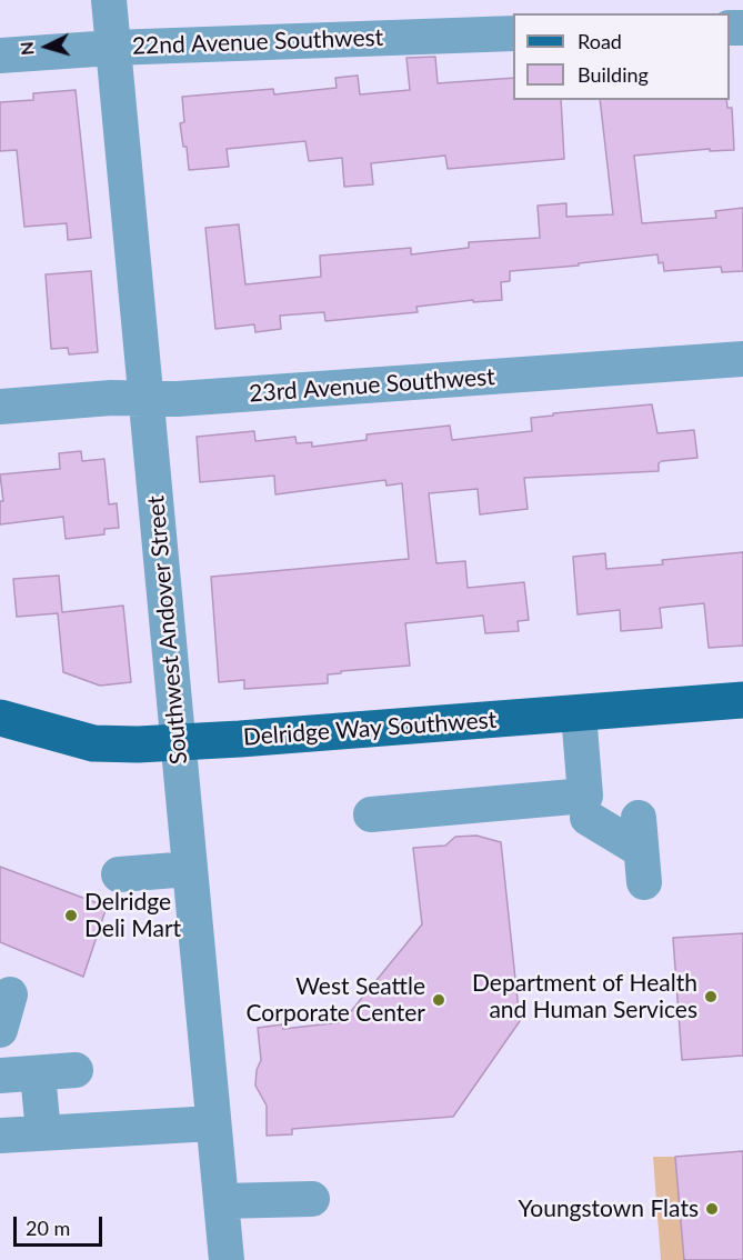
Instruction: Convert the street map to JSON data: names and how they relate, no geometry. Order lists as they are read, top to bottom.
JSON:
{
  "streets": {
    "main road": ["Delridge Way Southwest"],
    "street": ["22nd Avenue Southwest", "23rd Avenue Southwest", "Southwest Andover Street"]
  },
  "crossings": [
    ["22nd Avenue Southwest", "Southwest Andover Street"],
    ["23rd Avenue Southwest", "Southwest Andover Street"],
    ["Southwest Andover Street", "Delridge Way Southwest"]
  ],
  "places": [
    "Delridge Deli Mart",
    "Department of Health and Human Services",
    "West Seattle Corporate Center",
    "Youngstown Flats"
  ],
  "legend": ["Road", "Building"],
  "scale_bar": "20 m",
  "north": "left"
}
